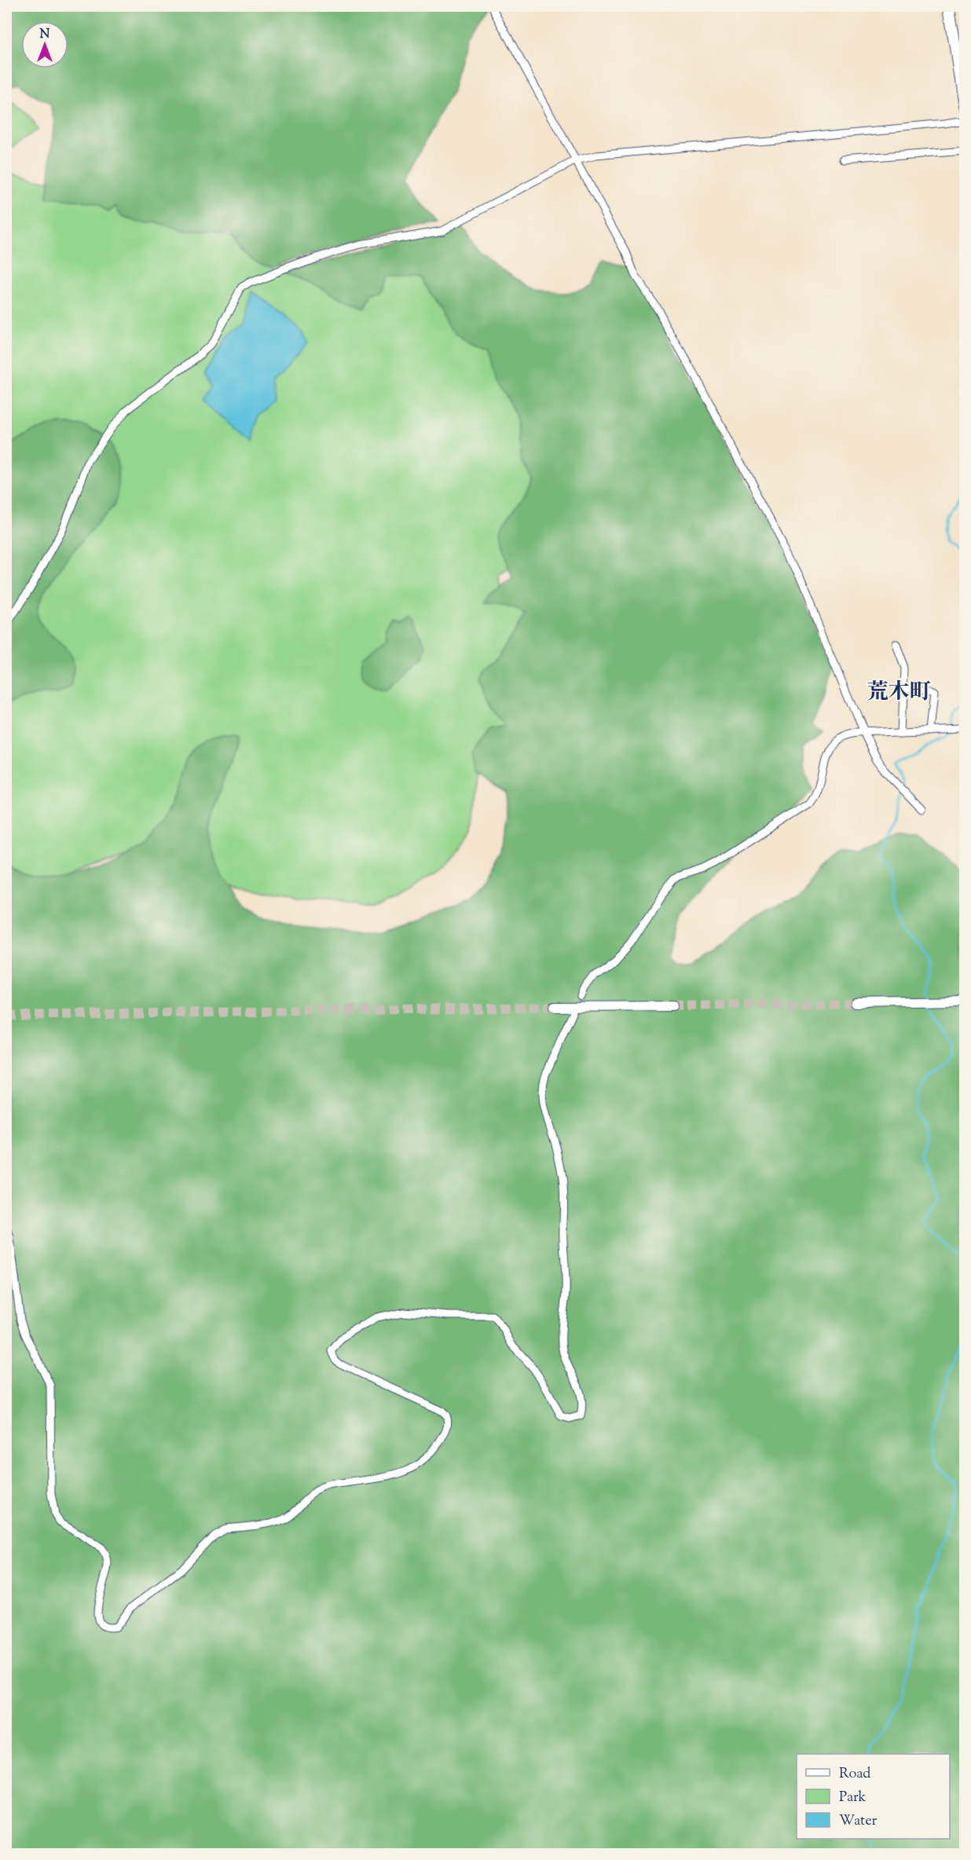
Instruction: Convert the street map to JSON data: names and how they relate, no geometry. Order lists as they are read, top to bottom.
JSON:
{
  "districts": ["荒木町"],
  "legend": ["Road", "Park", "Water"],
  "north": "top"
}
